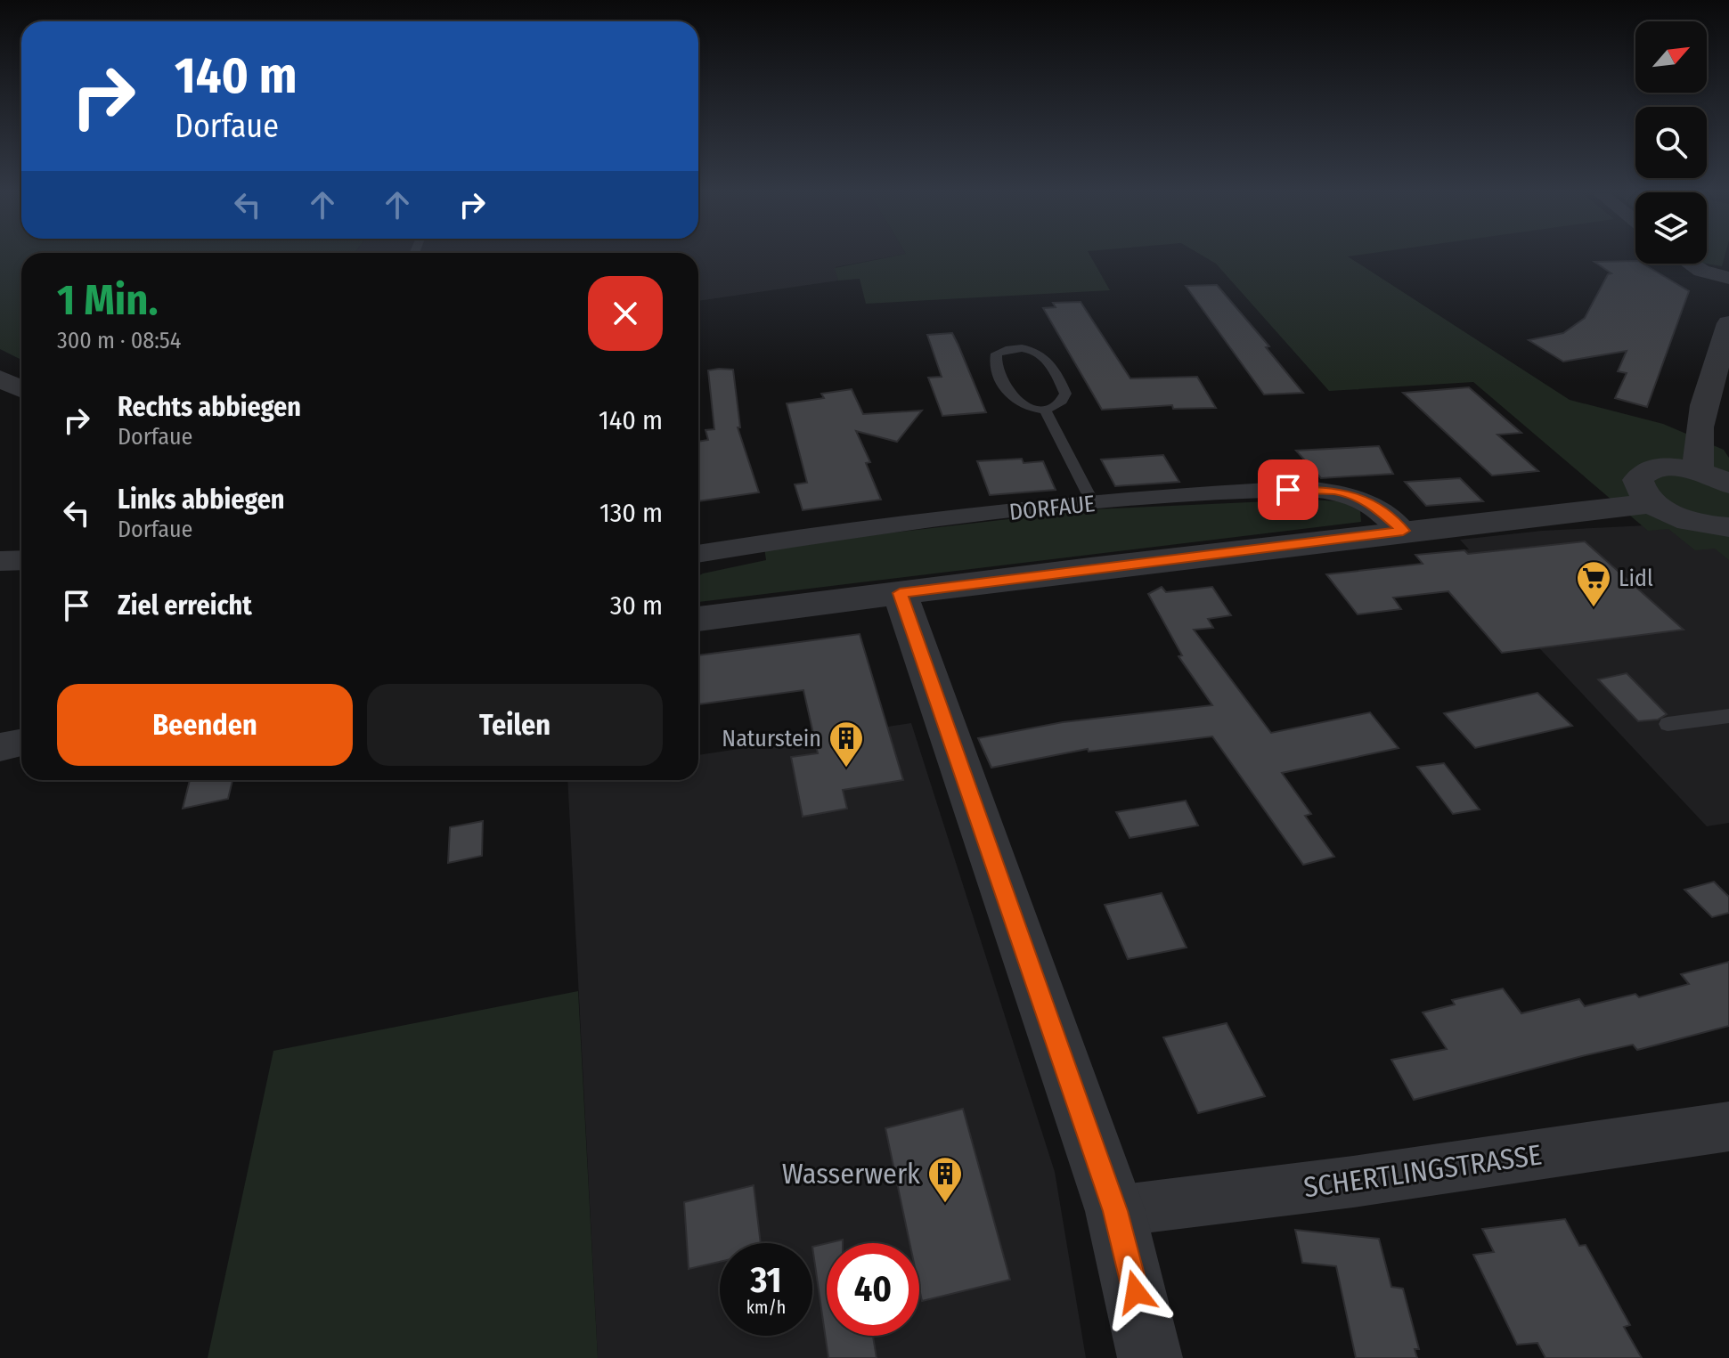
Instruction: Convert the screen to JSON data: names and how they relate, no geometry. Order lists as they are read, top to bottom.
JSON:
{
  "streets": {
    "street": ["DORFAUE", "SCHERTLINGSTRASSE"]
  },
  "places": {
    "supermarket": ["Lidl"],
    "building": ["Naturstein", "Wasserwerk"]
  },
  "north": "top right",
  "page": {
    "turn": ["140 m", "Dorfaue"],
    "heading": ["1 Min.", "300 m · 08:54"],
    "list": [
      {
        "name": "Rechts abbiegen",
        "note": "Dorfaue",
        "value": "140 m"
      },
      {
        "name": "Links abbiegen",
        "note": "Dorfaue",
        "value": "130 m"
      },
      {
        "name": "Ziel erreicht",
        "value": "30 m"
      }
    ],
    "buttons": ["Beenden", "Teilen"],
    "speed": "31 km/h",
    "limit": "40"
  }
}
